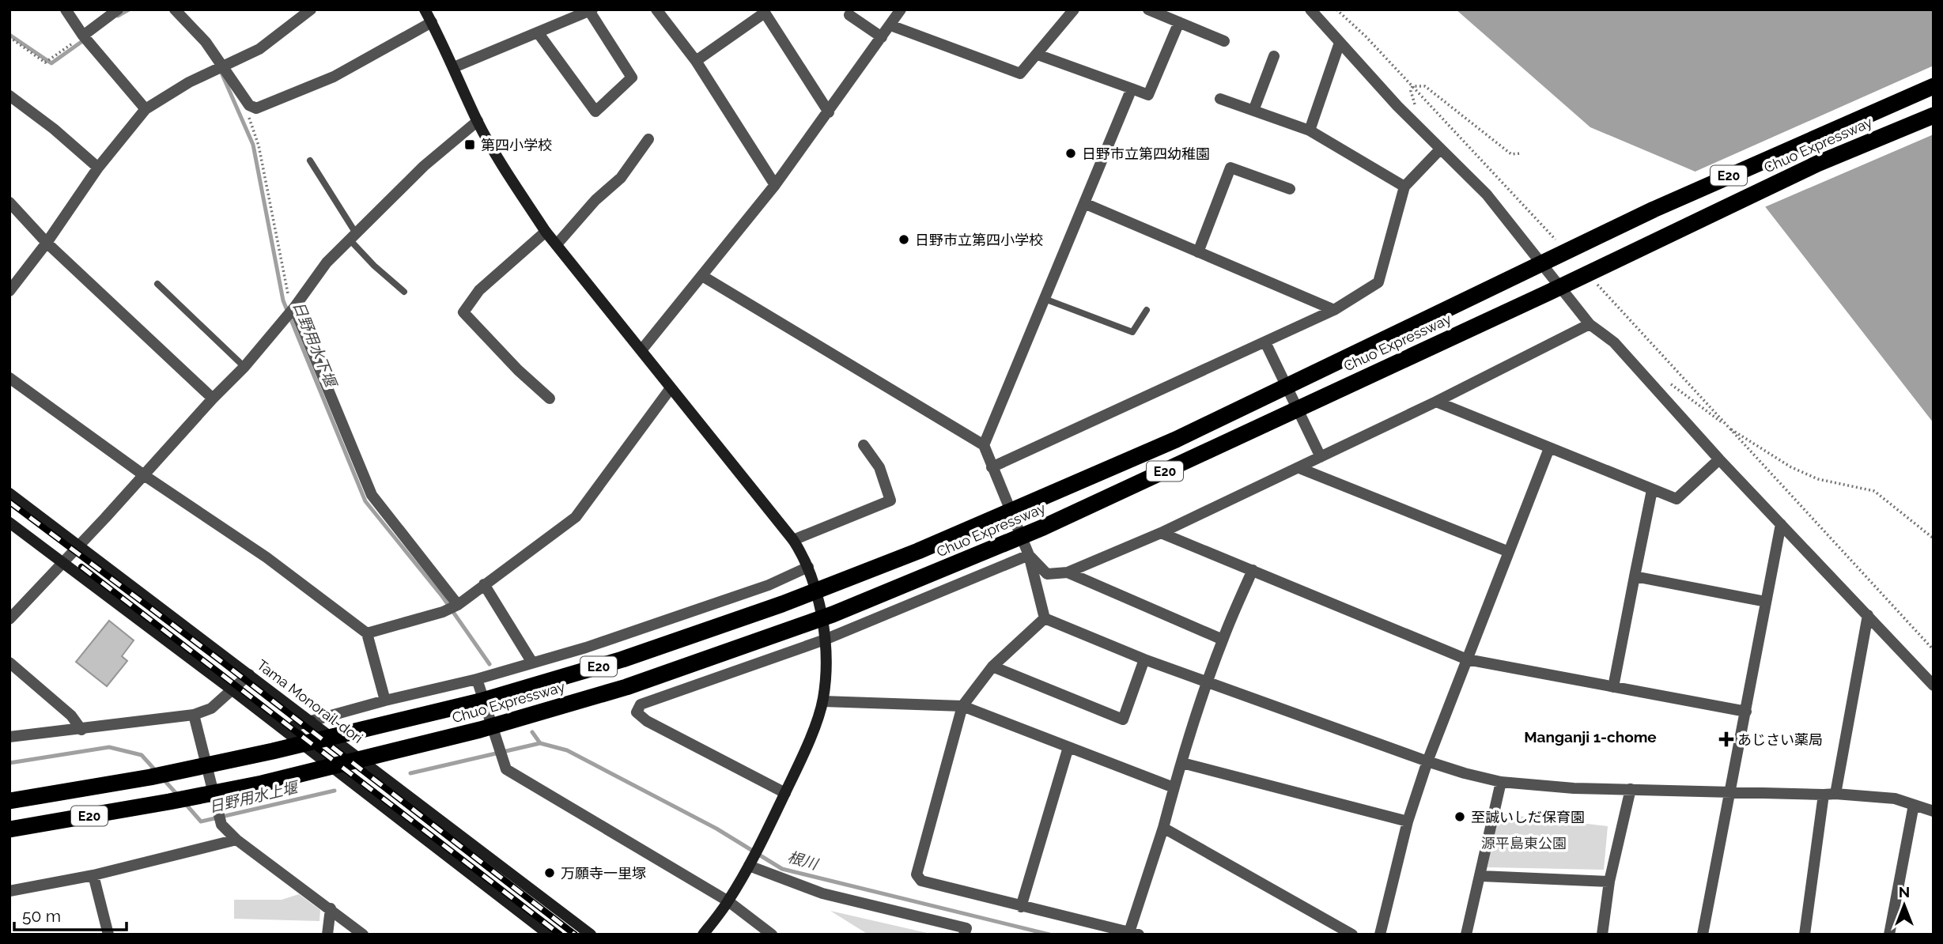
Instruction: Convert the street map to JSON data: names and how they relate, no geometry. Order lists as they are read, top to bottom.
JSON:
{
  "streets": {
    "highway": ["Chuo Expressway", "E20"],
    "main road": ["Tama Monorail-dori"]
  },
  "districts": ["Manganji 1-chome"],
  "water": ["日野用水下堰", "日野用水上堰", "根川"],
  "parks": ["源平島東公園"],
  "places": {
    "transit": ["第四小学校"],
    "other": [
      "日野市立第四幼稚園",
      "日野市立第四小学校",
      "至誠いしだ保育園",
      "万願寺一里塚"
    ],
    "health": ["あじさい薬局"]
  },
  "scale_bar": "50 m",
  "north": "top"
}
